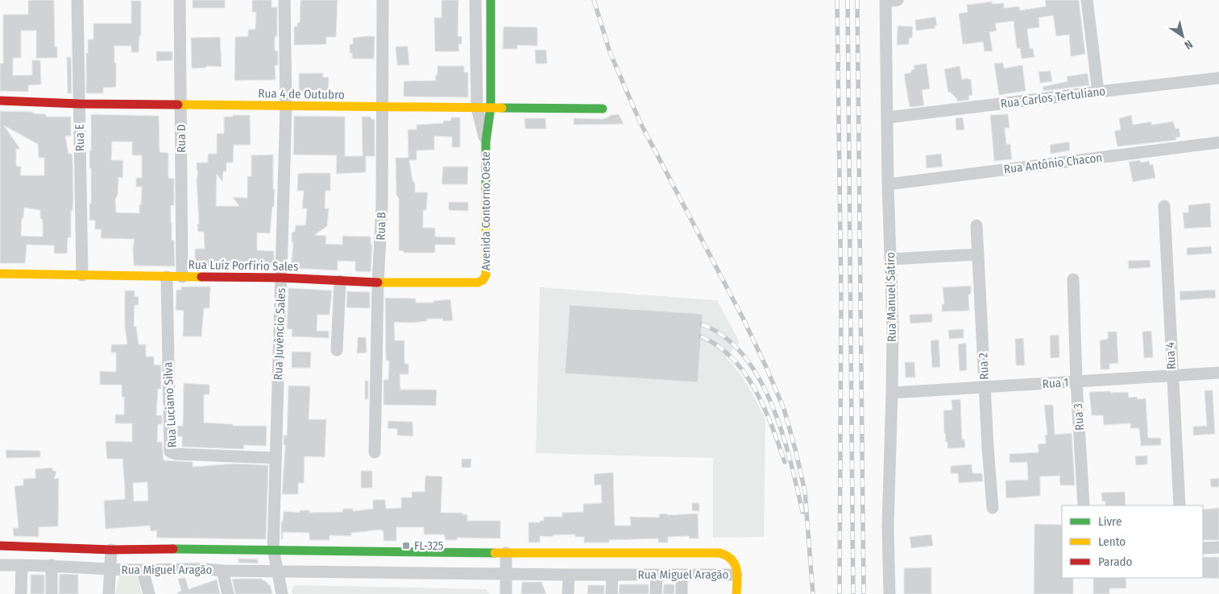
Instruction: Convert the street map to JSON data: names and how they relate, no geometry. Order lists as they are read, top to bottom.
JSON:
{
  "streets": {
    "street": [
      "Rua 4 de Outubro",
      "Rua Carlos Tertuliano",
      "Rua E",
      "Rua D",
      "Rua Antônio Chacon",
      "Avenida Contorno Oeste",
      "Rua B",
      "Rua Luíz Porfírio Sales",
      "Rua Manuel Sátiro",
      "Rua Juvêncio Sales",
      "Rua 4",
      "Rua 2",
      "Rua 1",
      "Rua Luciano Silva",
      "Rua 3",
      "Rua Miguel Aragão"
    ]
  },
  "crossings": [
    ["Rua 4 de Outubro", "Rua E"],
    ["Rua 4 de Outubro", "Rua D"],
    ["Rua 4 de Outubro", "Avenida Contorno Oeste"],
    ["Rua 4 de Outubro", "Rua B"],
    ["Rua 4 de Outubro", "Rua Juvêncio Sales"],
    ["Rua Carlos Tertuliano", "Rua Manuel Sátiro"],
    ["Rua E", "Rua Luíz Porfírio Sales"],
    ["Rua D", "Rua Luíz Porfírio Sales"],
    ["Rua Antônio Chacon", "Rua Manuel Sátiro"],
    ["Avenida Contorno Oeste", "Rua Luíz Porfírio Sales"],
    ["Rua B", "Rua Luíz Porfírio Sales"],
    ["Rua Luíz Porfírio Sales", "Rua Juvêncio Sales"],
    ["Rua Luíz Porfírio Sales", "Rua Luciano Silva"],
    ["Rua Manuel Sátiro", "Rua 1"],
    ["Rua Juvêncio Sales", "Rua Luciano Silva"],
    ["Rua Juvêncio Sales", "Rua Miguel Aragão"],
    ["Rua 4", "Rua 1"],
    ["Rua 2", "Rua 1"],
    ["Rua 1", "Rua 3"]
  ],
  "places": {
    "transit": ["FL-325"]
  },
  "legend": ["Livre", "Lento", "Parado"],
  "north": "bottom right"
}
